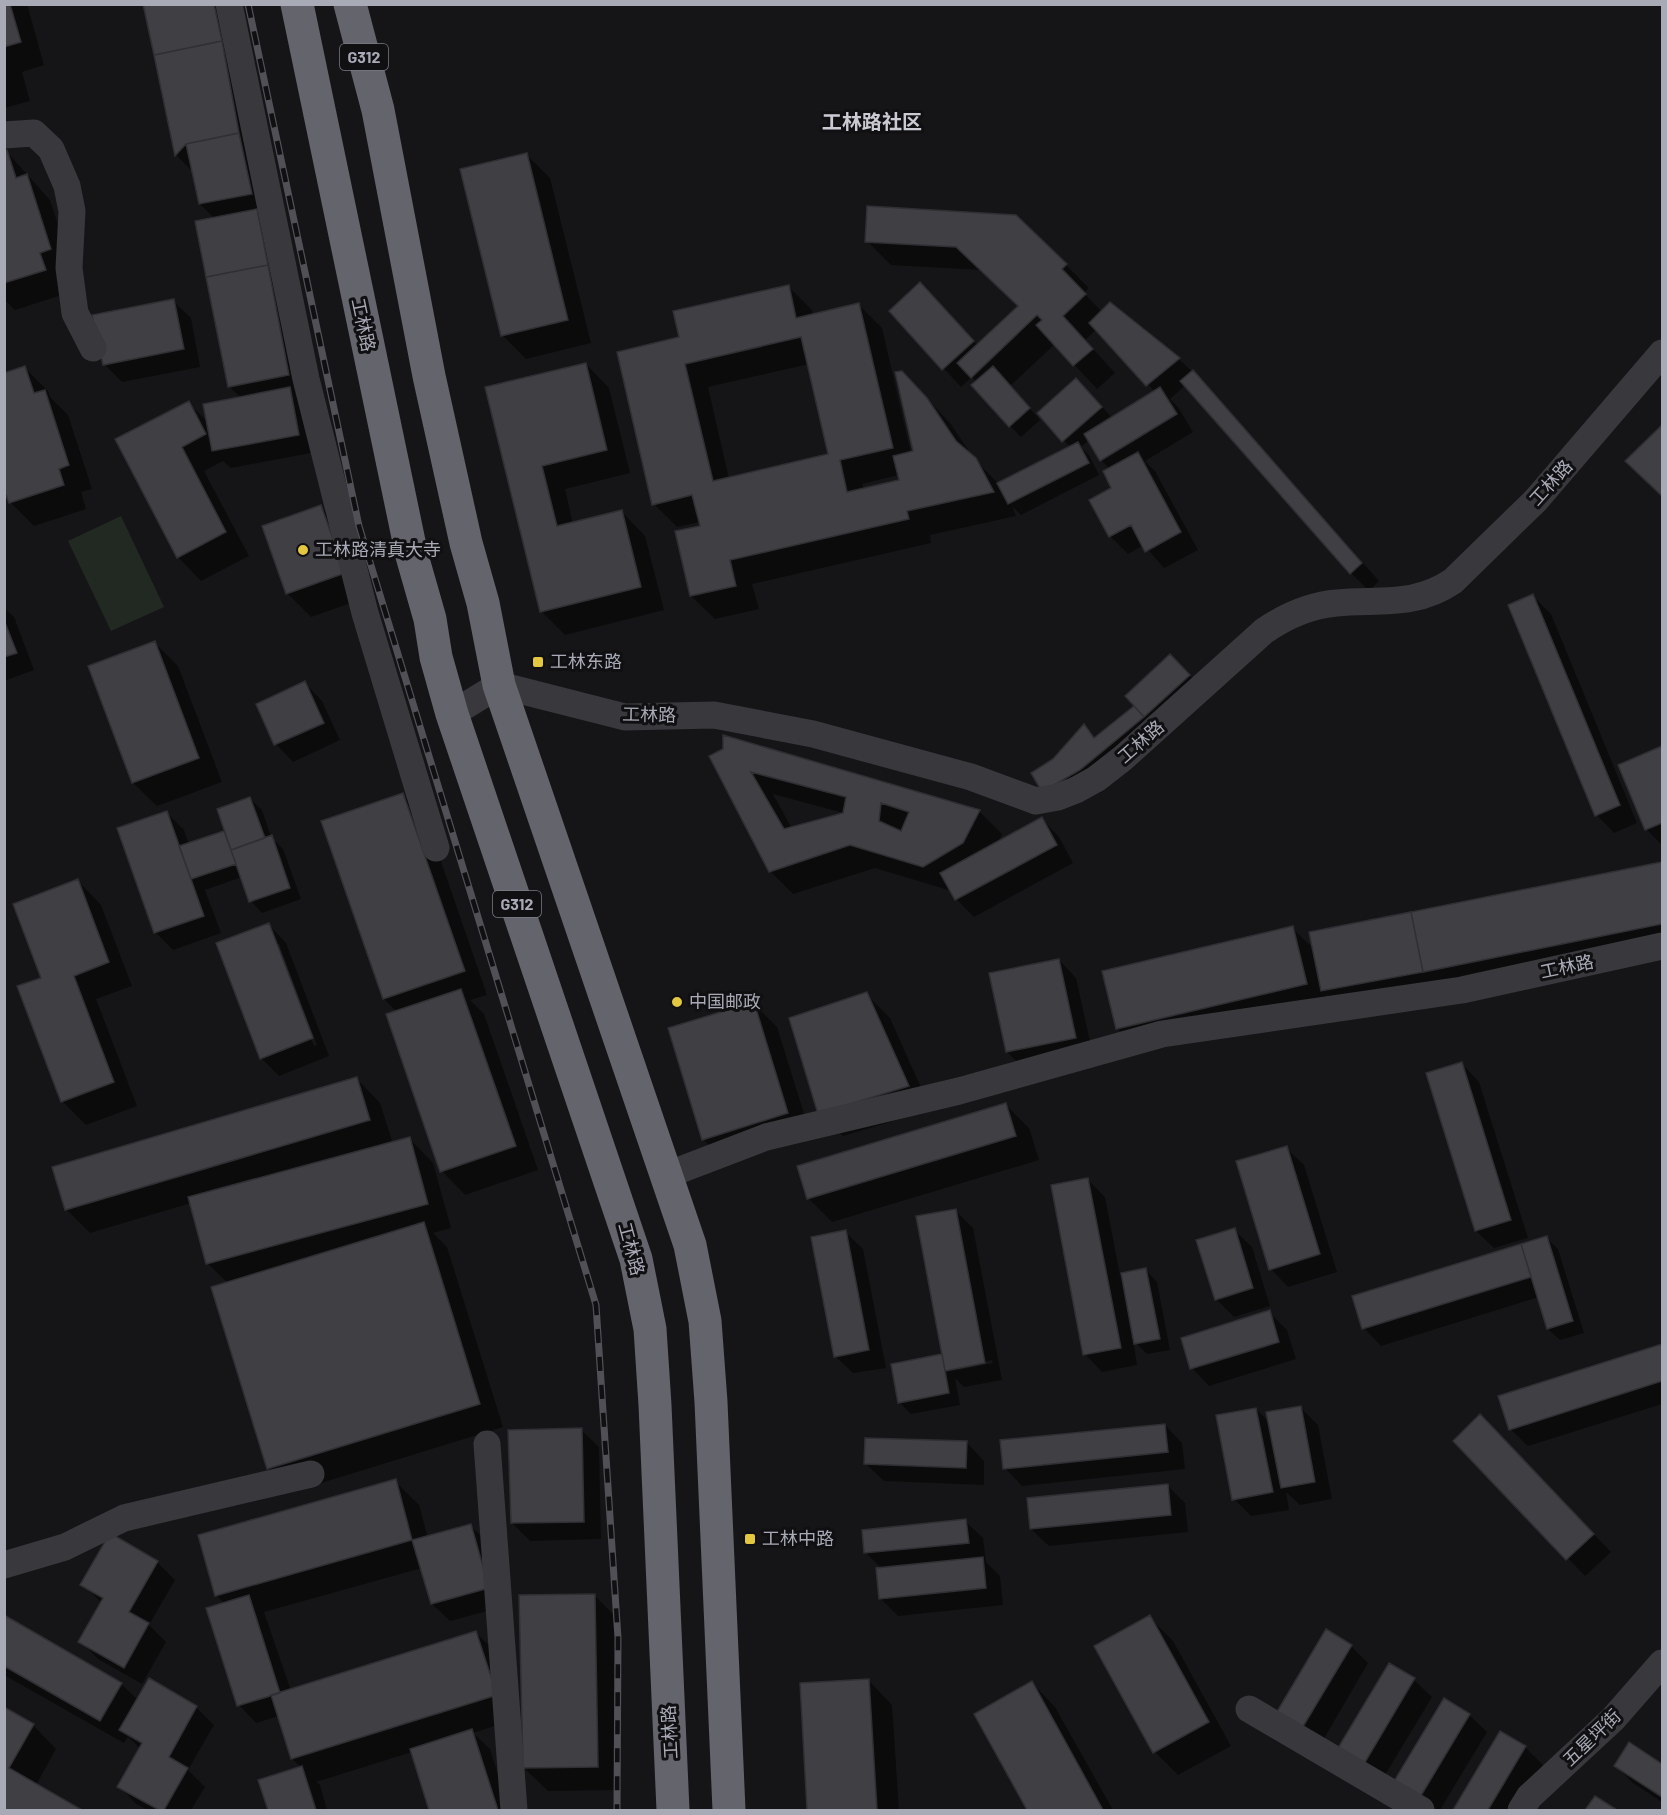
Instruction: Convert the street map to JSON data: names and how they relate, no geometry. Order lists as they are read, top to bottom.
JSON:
{
  "streets": {
    "highway": ["G312", "工林路"],
    "street": ["五星坪街"]
  },
  "crossings": [
    ["G312", "工林路"]
  ],
  "districts": ["工林路社区"],
  "places": {
    "other": ["工林路清真大寺", "中国邮政"],
    "transit": ["工林东路", "工林中路"]
  }
}
